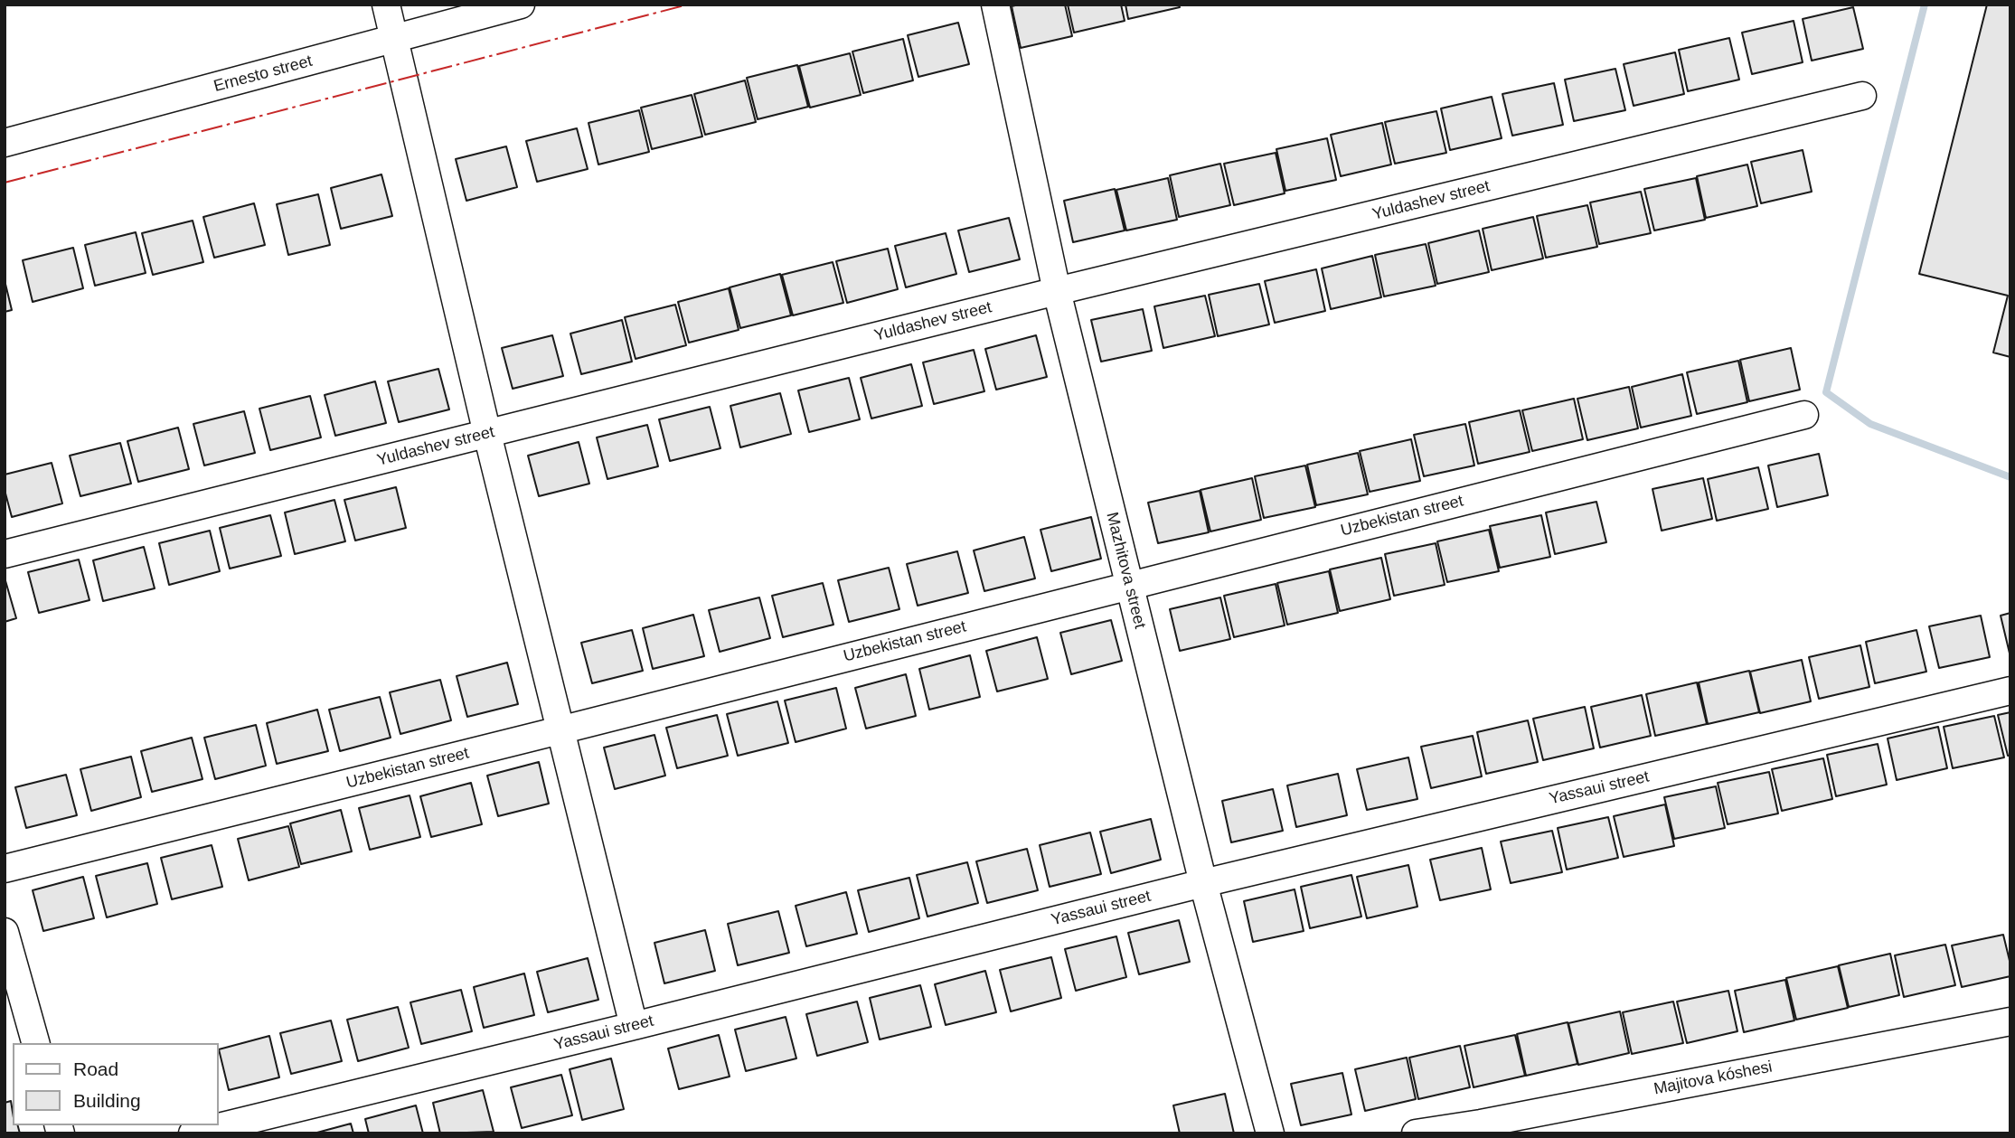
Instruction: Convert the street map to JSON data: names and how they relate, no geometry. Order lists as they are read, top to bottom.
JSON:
{
  "streets": {
    "street": [
      "Ernesto street",
      "Yuldashev street",
      "Uzbekistan street",
      "Mazhitova street",
      "Yassaui street",
      "Majitova kóshesi"
    ]
  },
  "crossings": [
    ["Yuldashev street", "Mazhitova street"],
    ["Uzbekistan street", "Mazhitova street"],
    ["Mazhitova street", "Yassaui street"]
  ],
  "legend": ["Road", "Building"]
}
